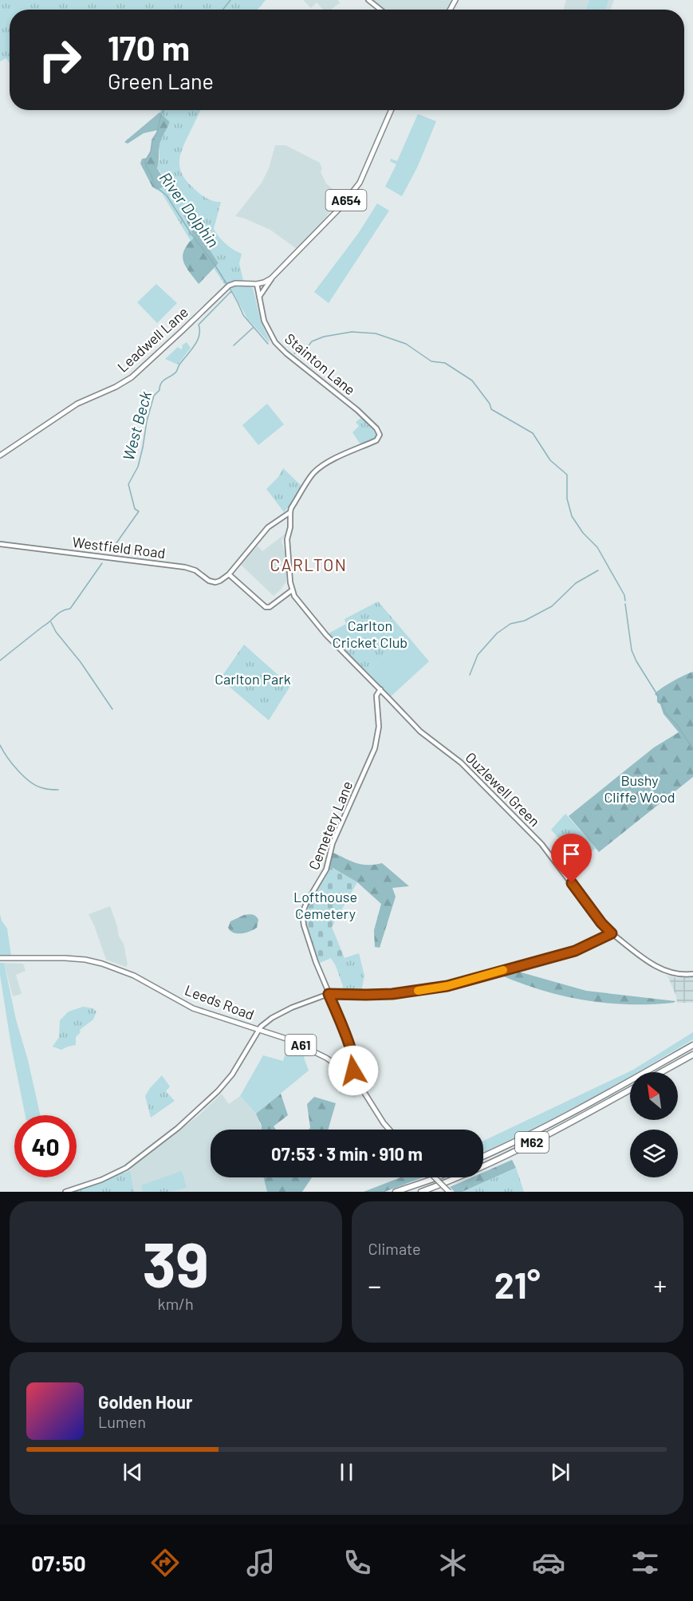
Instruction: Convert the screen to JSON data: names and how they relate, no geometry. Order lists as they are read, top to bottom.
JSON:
{
  "streets": {
    "highway": ["M62"],
    "main road": [
      "A654",
      "Leadwell Lane",
      "Leeds Road",
      "A61"
    ],
    "street": [
      "Stainton Lane",
      "Westfield Road",
      "Ouzlewell Green",
      "Cemetery Lane"
    ]
  },
  "crossings": [
    ["A654", "Leadwell Lane"],
    ["Leadwell Lane", "Stainton Lane"],
    ["Ouzlewell Green", "Cemetery Lane"],
    ["Cemetery Lane", "Leeds Road"]
  ],
  "districts": ["CARLTON"],
  "water": ["River Dolphin", "West Beck"],
  "parks": [
    "Carlton Cricket Club",
    "Carlton Park",
    "Bushy Cliffe Wood",
    "Lofthouse Cemetery"
  ],
  "north": "top left",
  "page": {
    "turn": ["170 m", "Green Lane"],
    "limit": "40",
    "trip": "07:53 · 3 min · 910 m",
    "tile": [
      ["39", "km/h"],
      "Climate"
    ],
    "heat": ["−", "21°", "+"],
    "song": ["Golden Hour", "Lumen"],
    "tabs": "07:50"
  }
}
